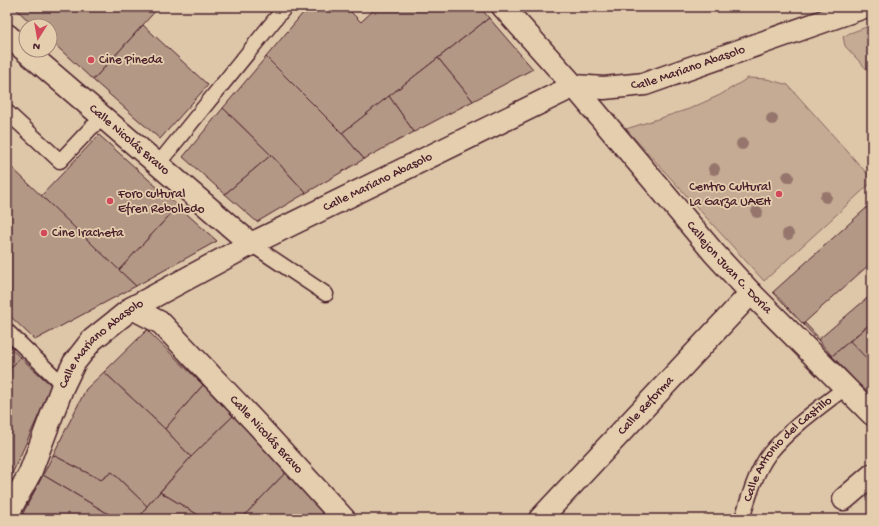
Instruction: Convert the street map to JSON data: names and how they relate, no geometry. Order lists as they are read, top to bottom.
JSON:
{
  "streets": {
    "street": [
      "Calle Mariano Abasolo",
      "Calle Nicolás Bravo",
      "Callejon Juan C. Doria",
      "Calle Reforma"
    ],
    "lane": ["Calle Antonio del Castillo"]
  },
  "crossings": [
    ["Calle Mariano Abasolo", "Calle Nicolás Bravo"],
    ["Calle Mariano Abasolo", "Callejon Juan C. Doria"],
    ["Callejon Juan C. Doria", "Calle Reforma"],
    ["Callejon Juan C. Doria", "Calle Antonio del Castillo"]
  ],
  "places": [
    "Cine Pineda",
    "Centro Cultural La Garza UAEH",
    "Foro cultural Efren Rebolledo",
    "Cine Iracheta"
  ],
  "north": "bottom"
}
